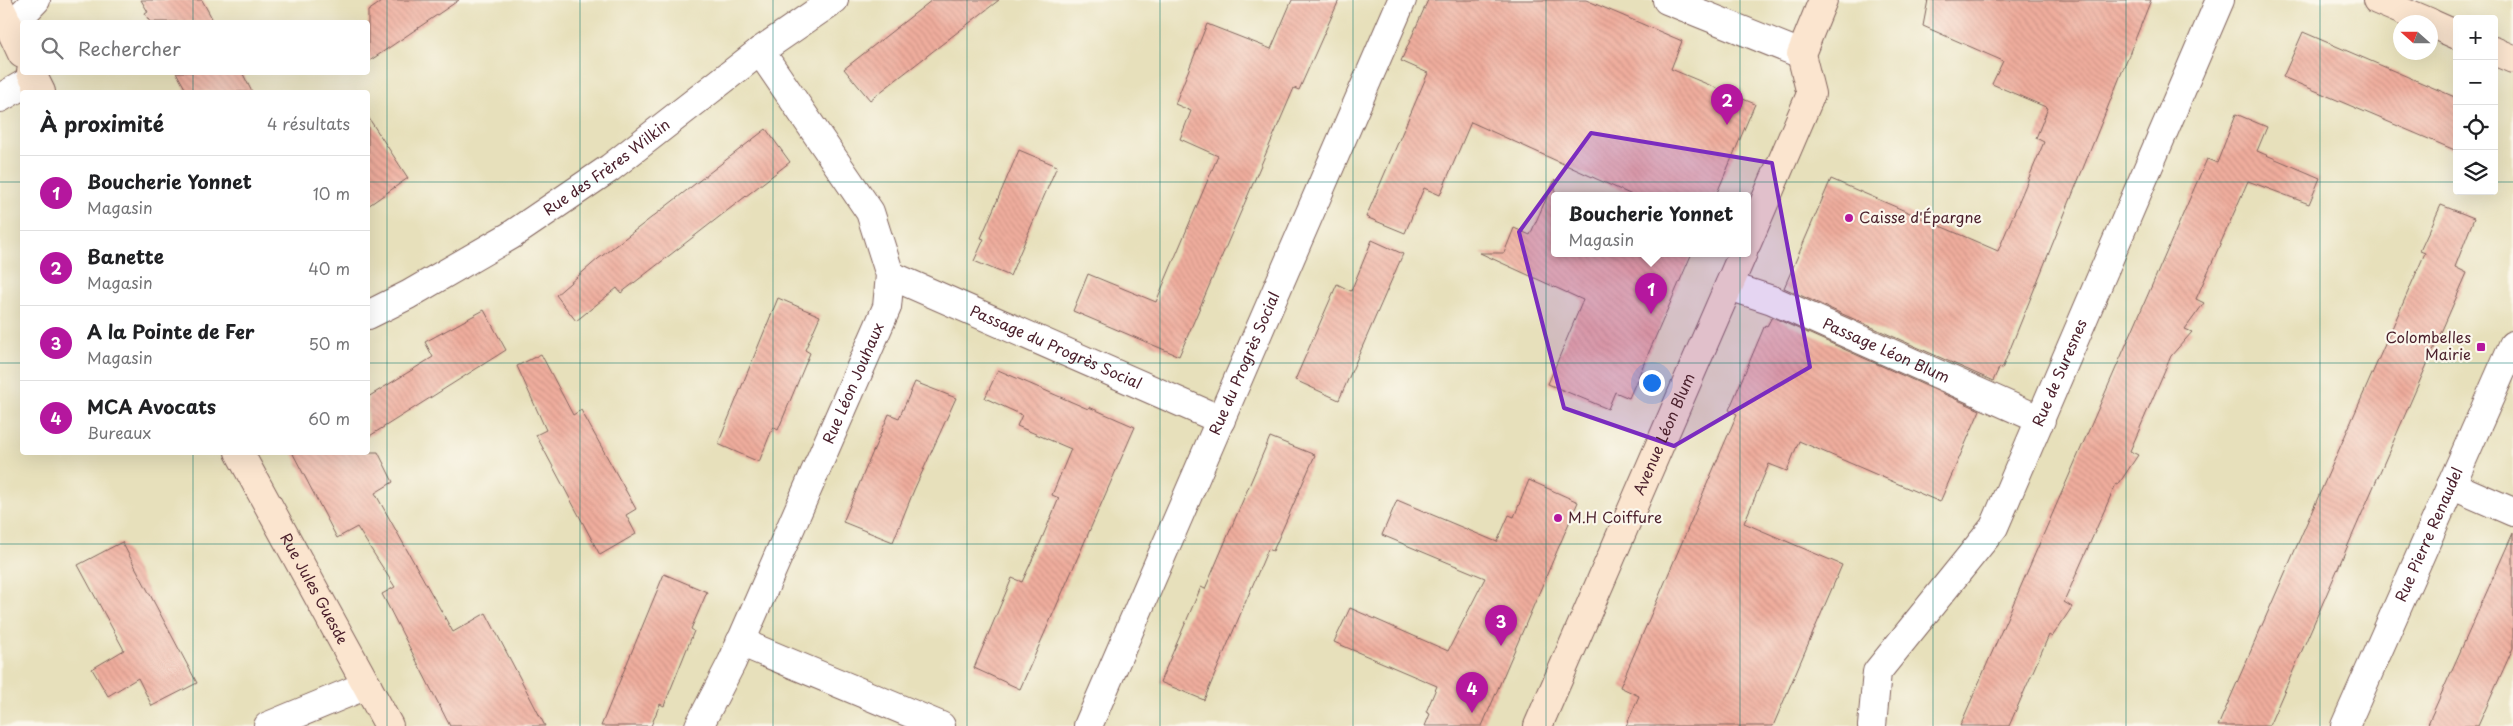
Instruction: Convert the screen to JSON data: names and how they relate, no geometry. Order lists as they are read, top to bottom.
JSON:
{
  "streets": {
    "street": [
      "Rue des Frères Wilkin",
      "Passage du Progrès Social",
      "Passage Léon Blum",
      "Rue du Progrès Social",
      "Rue de Suresnes",
      "Rue Léon Jouhaux",
      "Avenue Léon Blum",
      "Rue Pierre Renaudel",
      "Rue Jules Guesde"
    ]
  },
  "crossings": [
    ["Rue des Frères Wilkin", "Rue Léon Jouhaux"],
    ["Passage du Progrès Social", "Rue du Progrès Social"],
    ["Passage du Progrès Social", "Rue Léon Jouhaux"],
    ["Passage Léon Blum", "Rue de Suresnes"],
    ["Passage Léon Blum", "Avenue Léon Blum"]
  ],
  "places": {
    "other": ["Caisse d'Épargne", "M.H Coiffure"],
    "transit": ["Colombelles Mairie"]
  },
  "north": "left",
  "page": {
    "map_buttons": ["+", "−"],
    "search": "Rechercher",
    "pins": [
      "2",
      "1",
      "3",
      "4"
    ],
    "heading": ["À proximité", "4 résultats"],
    "list": [
      {
        "mark": "1",
        "name": "Boucherie Yonnet",
        "note": "Magasin",
        "value": "10 m"
      },
      {
        "mark": "2",
        "name": "Banette",
        "note": "Magasin",
        "value": "40 m"
      },
      {
        "mark": "3",
        "name": "A la Pointe de Fer",
        "note": "Magasin",
        "value": "50 m"
      },
      {
        "mark": "4",
        "name": "MCA Avocats",
        "note": "Bureaux",
        "value": "60 m"
      }
    ],
    "popup": ["Boucherie Yonnet", "Magasin"]
  }
}
